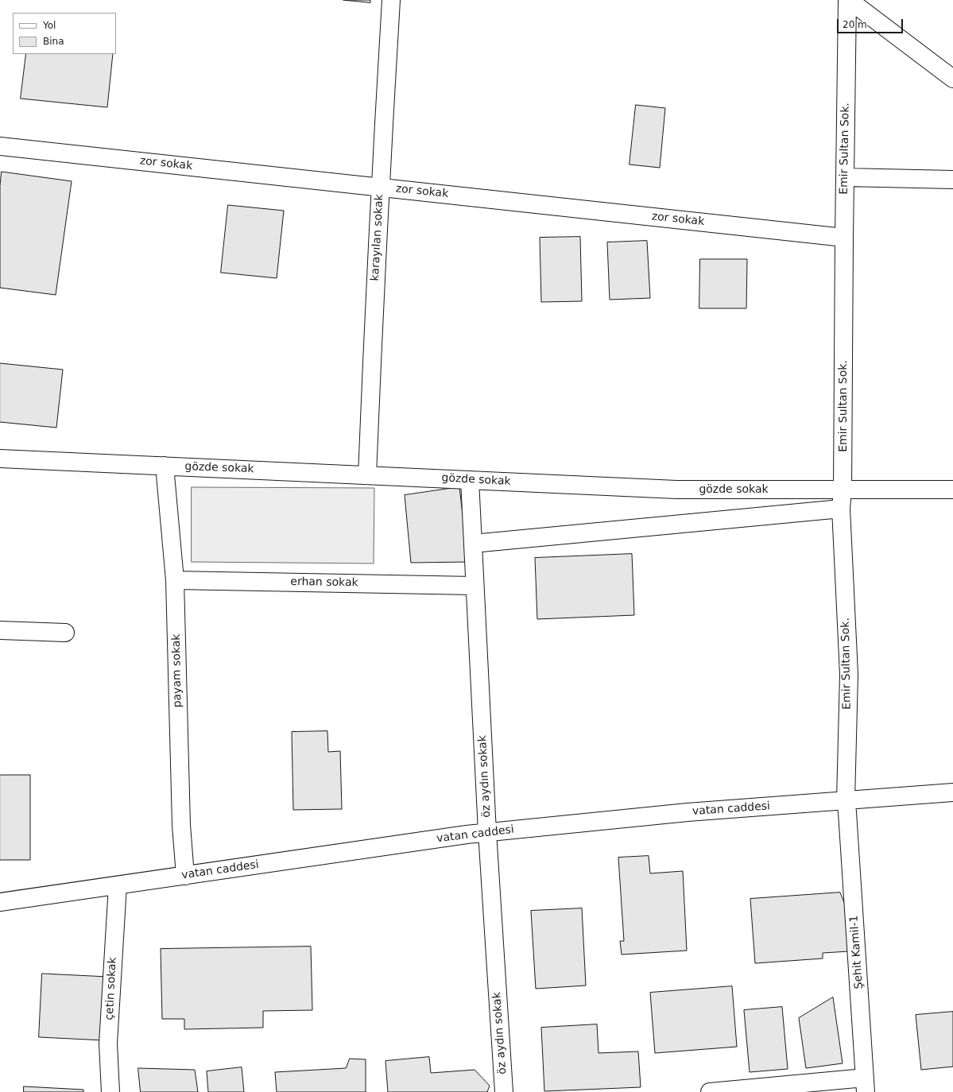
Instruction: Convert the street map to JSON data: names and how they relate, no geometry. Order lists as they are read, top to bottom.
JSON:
{
  "streets": {
    "street": [
      "Emir Sultan Sok.",
      "zor sokak",
      "karayılan sokak",
      "gözde sokak",
      "erhan sokak",
      "payam sokak",
      "öz aydın sokak",
      "vatan caddesi",
      "Şehit Kamil-1",
      "çetin sokak"
    ]
  },
  "crossings": [
    ["Emir Sultan Sok.", "zor sokak"],
    ["Emir Sultan Sok.", "gözde sokak"],
    ["Emir Sultan Sok.", "vatan caddesi"],
    ["Emir Sultan Sok.", "Şehit Kamil-1"],
    ["zor sokak", "karayılan sokak"],
    ["karayılan sokak", "gözde sokak"],
    ["gözde sokak", "payam sokak"],
    ["gözde sokak", "öz aydın sokak"],
    ["erhan sokak", "payam sokak"],
    ["erhan sokak", "öz aydın sokak"],
    ["payam sokak", "vatan caddesi"],
    ["öz aydın sokak", "vatan caddesi"],
    ["vatan caddesi", "Şehit Kamil-1"],
    ["vatan caddesi", "çetin sokak"]
  ],
  "legend": ["Yol", "Bina"],
  "scale_bar": "20 m"
}
